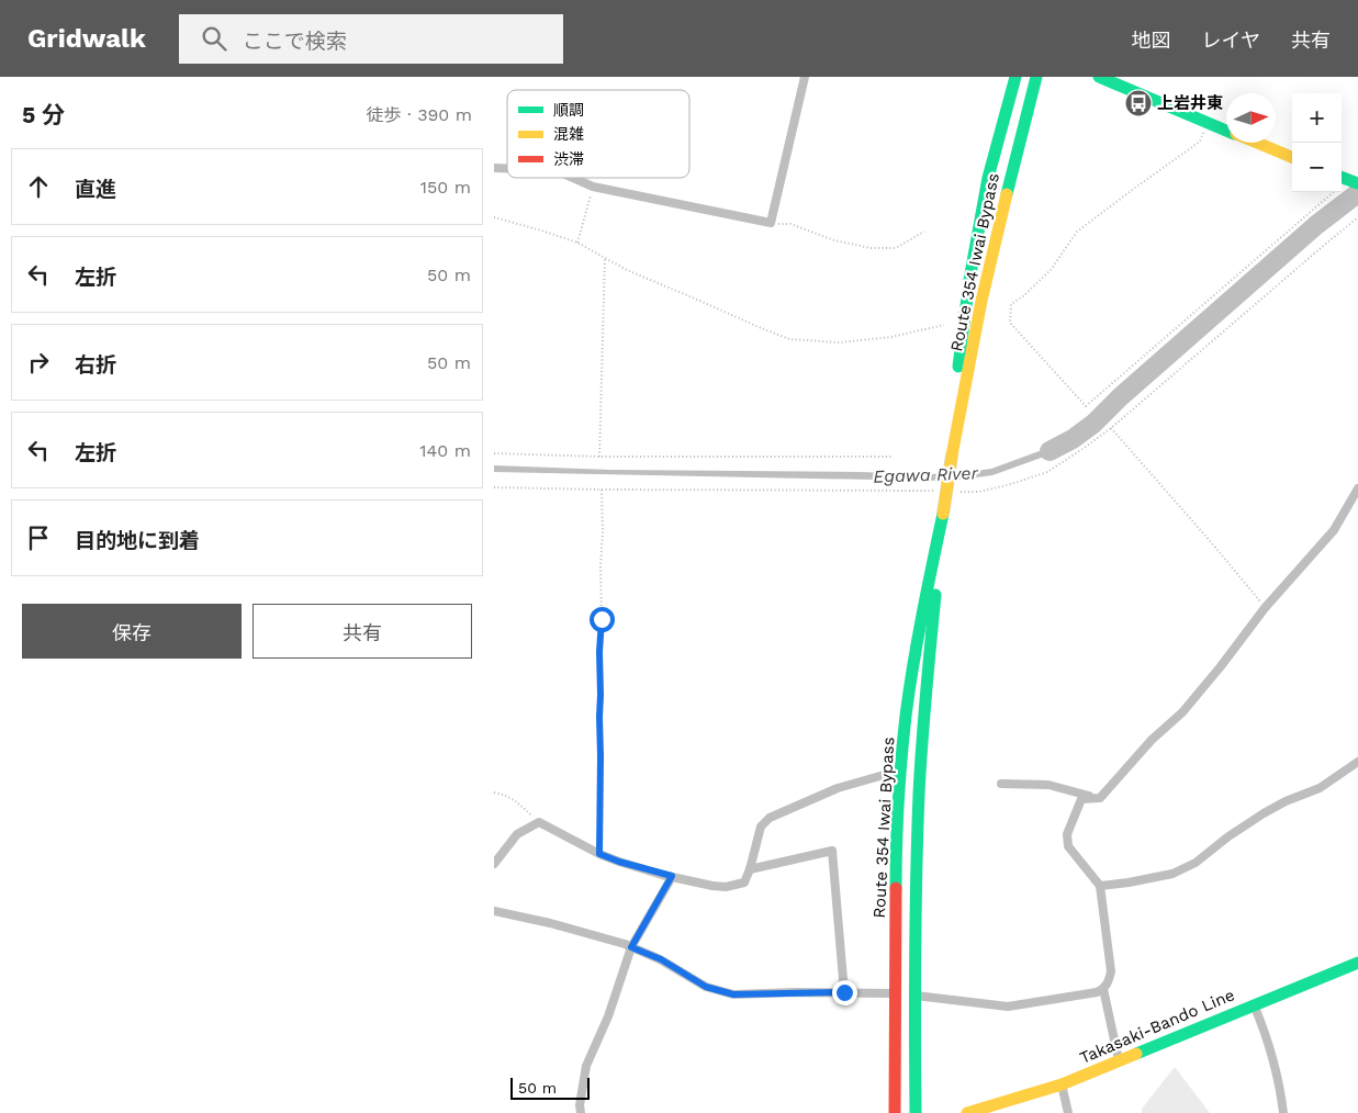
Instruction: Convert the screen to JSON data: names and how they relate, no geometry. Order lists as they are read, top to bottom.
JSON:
{
  "streets": {
    "main road": ["Route 354 Iwai Bypass", "Takasaki-Bando Line"]
  },
  "water": ["Egawa River"],
  "places": {
    "bus stop": ["上岩井東"]
  },
  "legend": ["順調", "混雑", "渋滞"],
  "scale_bar": "50 m",
  "north": "right",
  "page": {
    "header": "Gridwalk",
    "search": "ここで検索",
    "nav": ["地図", "レイヤ", "共有"],
    "heading": ["5 分", "徒歩 · 390 m"],
    "map_buttons": ["+", "−"],
    "list": [
      ["直進", "150 m"],
      ["左折", "50 m"],
      ["右折", "50 m"],
      ["左折", "140 m"],
      "目的地に到着"
    ],
    "buttons": ["保存", "共有"],
    "scale": "50 m"
  }
}
